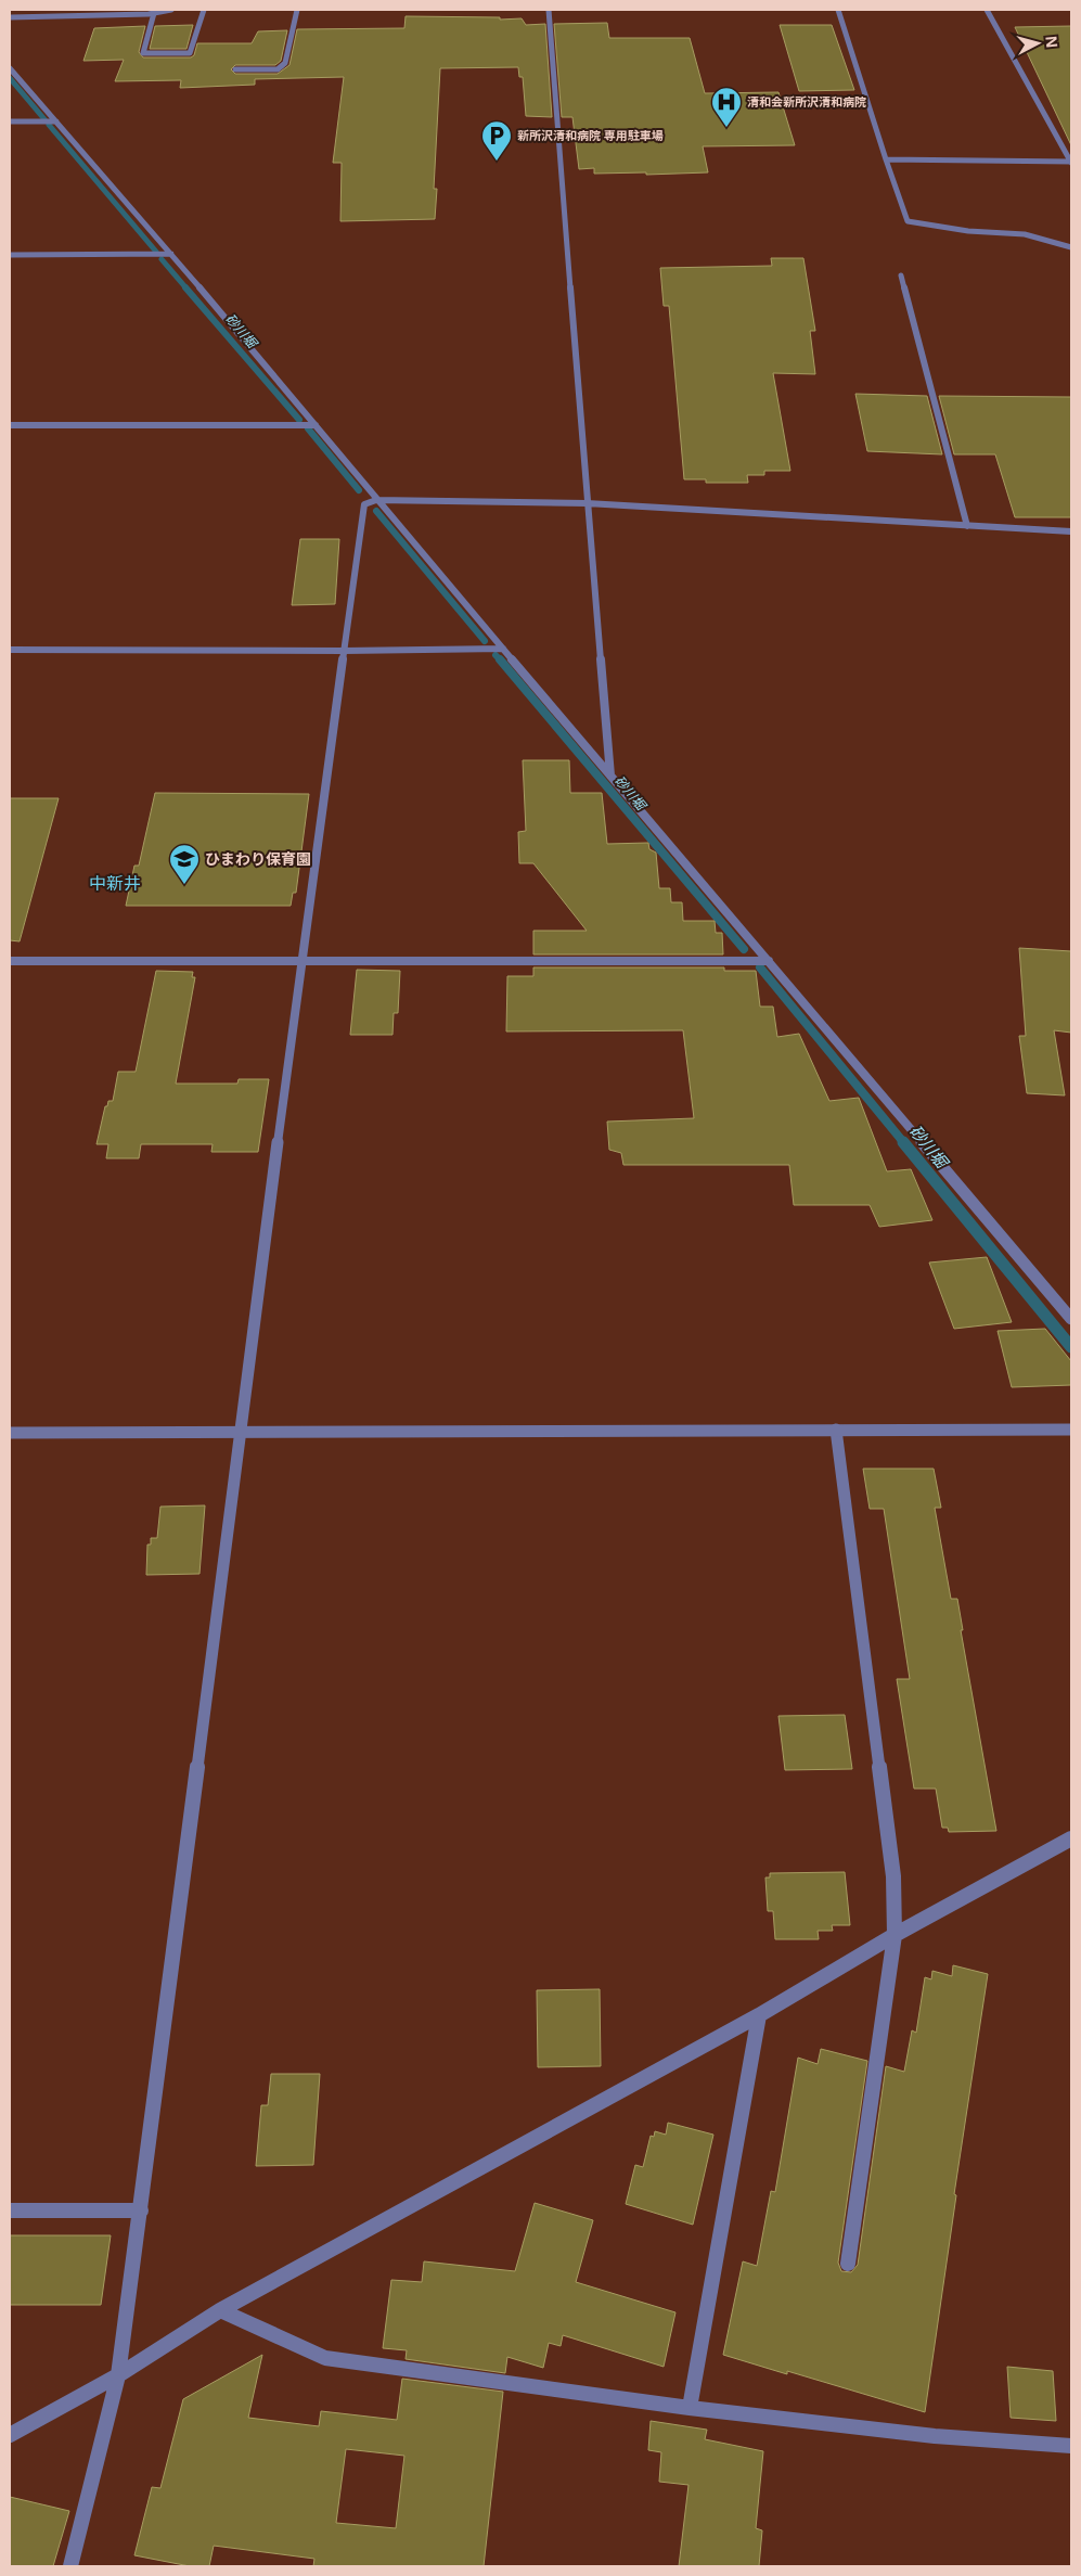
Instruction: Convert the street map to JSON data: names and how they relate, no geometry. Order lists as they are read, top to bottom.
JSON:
{
  "districts": ["中新井"],
  "water": ["砂川堀"],
  "places": {
    "hospital": ["清和会新所沢清和病院"],
    "parking": ["新所沢清和病院 専用駐車場"],
    "school or university": ["ひまわり保育園"]
  },
  "north": "right"
}
